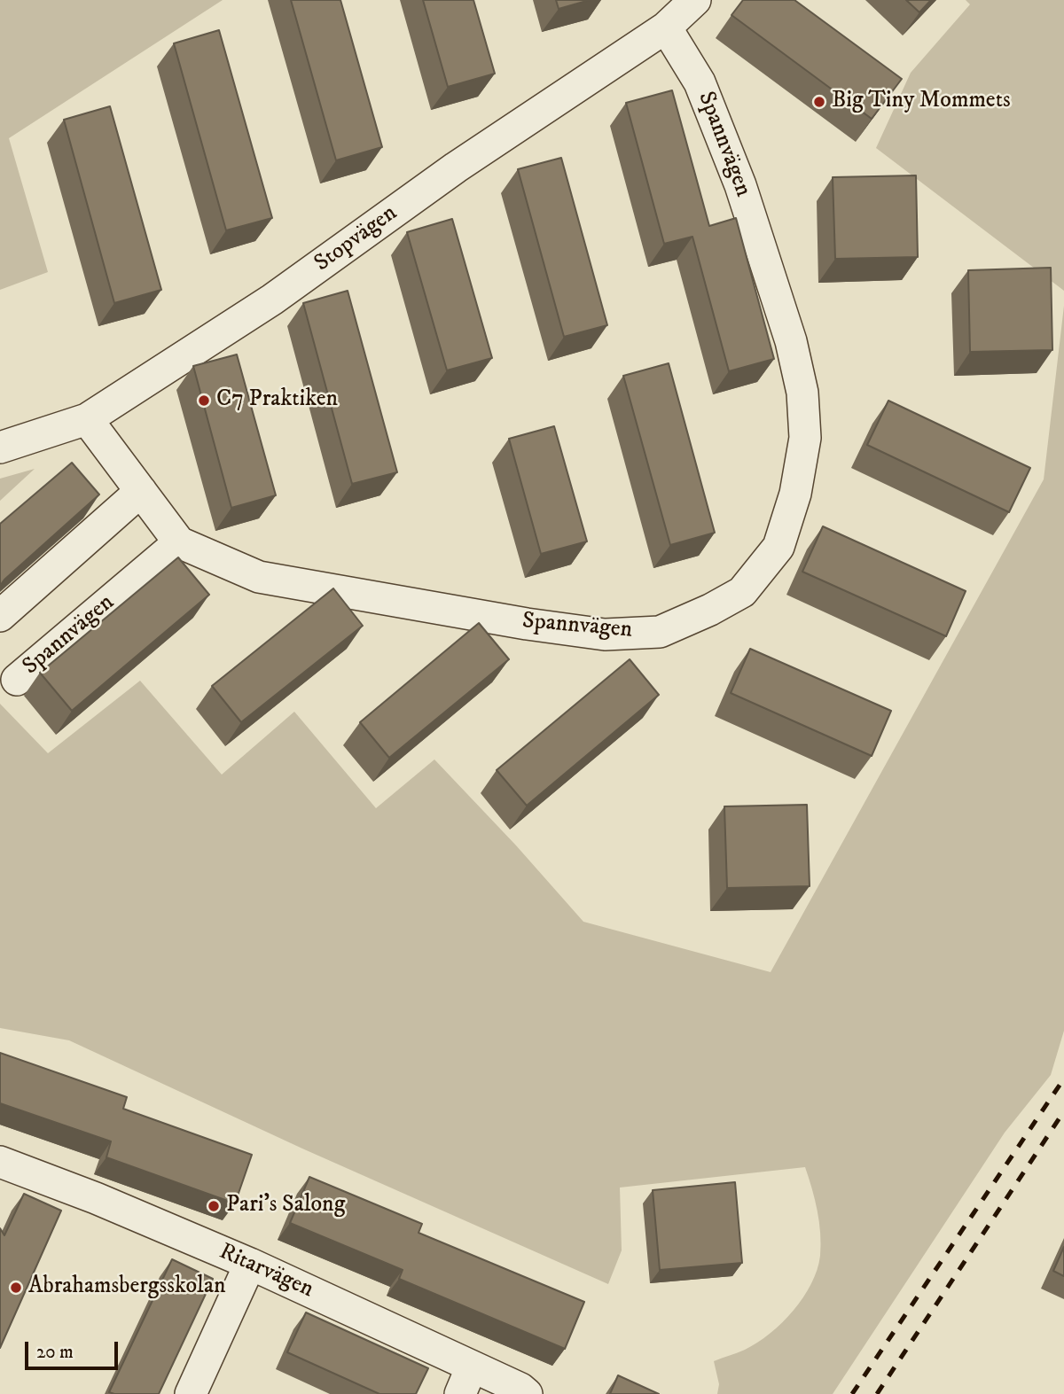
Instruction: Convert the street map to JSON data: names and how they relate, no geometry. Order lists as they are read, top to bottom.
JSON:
{
  "streets": {
    "street": ["Spannvägen", "Stopvägen", "Ritarvägen"]
  },
  "crossings": [
    ["Spannvägen", "Stopvägen"]
  ],
  "places": [
    "Big Tiny Mommets",
    "C7 Praktiken",
    "Pari's Salong",
    "Abrahamsbergsskolan"
  ],
  "scale_bar": "20 m"
}
